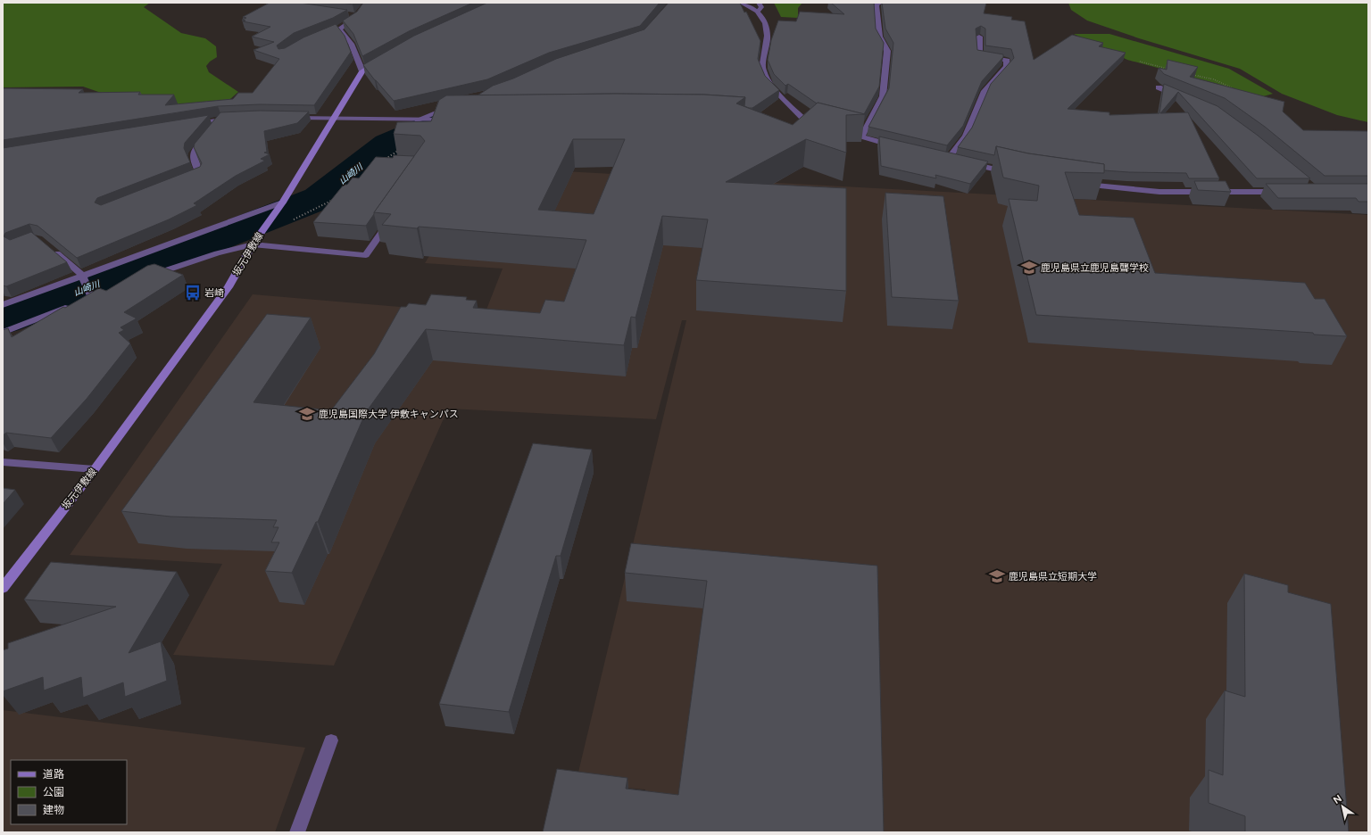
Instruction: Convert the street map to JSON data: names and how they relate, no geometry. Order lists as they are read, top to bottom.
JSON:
{
  "streets": {
    "main road": ["坂元伊敷線"]
  },
  "water": ["山崎川"],
  "places": {
    "school or university": ["鹿児島県立鹿児島聾学校", "鹿児島国際大学 伊敷キャンパス", "鹿児島県立短期大学"],
    "bus stop": ["岩崎"]
  },
  "legend": ["道路", "公園", "建物"],
  "north": "top left"
}
